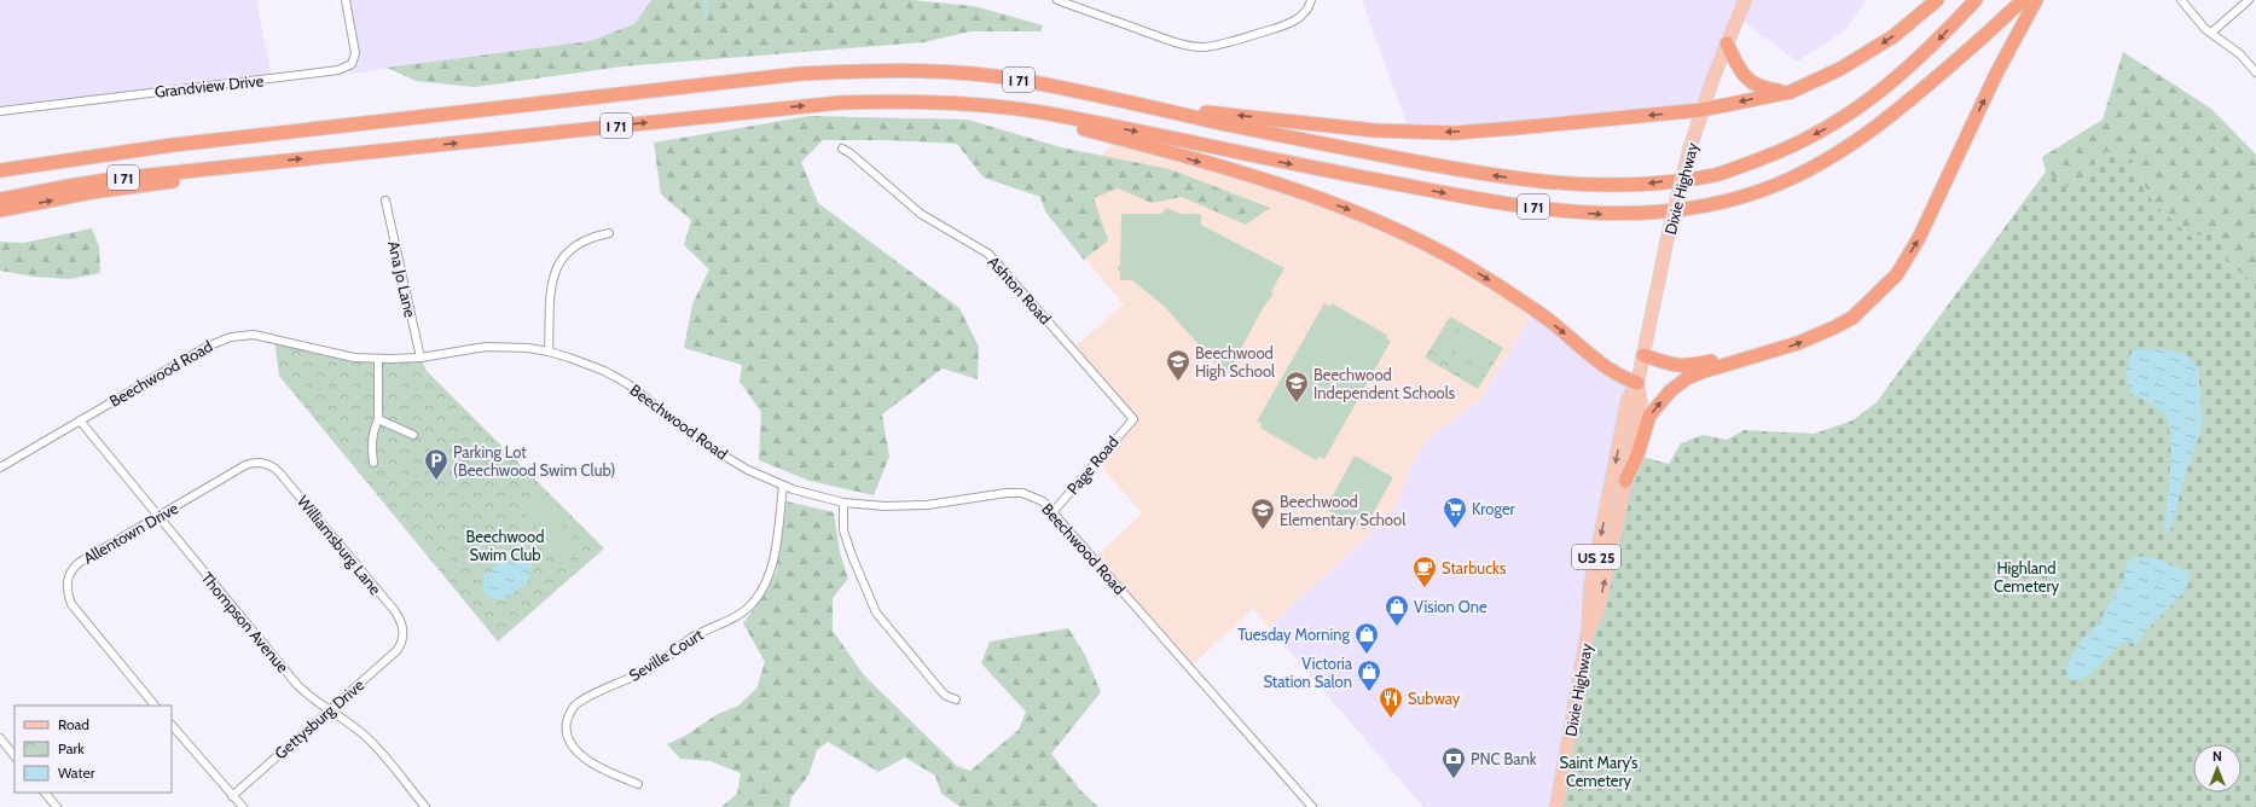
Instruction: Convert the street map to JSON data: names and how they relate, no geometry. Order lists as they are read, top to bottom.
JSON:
{
  "streets": {
    "highway": ["I 71"],
    "main road": ["Dixie Highway", "US 25"],
    "street": [
      "Grandview Drive",
      "Ana Jo Lane",
      "Ashton Road",
      "Beechwood Road",
      "Page Road",
      "Allentown Drive",
      "Williamsburg Lane",
      "Thompson Avenue",
      "Seville Court",
      "Gettysburg Drive"
    ]
  },
  "crossings": [
    ["Ana Jo Lane", "Beechwood Road"],
    ["Ashton Road", "Page Road"],
    ["Beechwood Road", "Page Road"],
    ["Beechwood Road", "Thompson Avenue"],
    ["Beechwood Road", "Seville Court"],
    ["Allentown Drive", "Williamsburg Lane"],
    ["Allentown Drive", "Thompson Avenue"],
    ["Williamsburg Lane", "Gettysburg Drive"],
    ["Thompson Avenue", "Gettysburg Drive"]
  ],
  "parks": ["Beechwood Swim Club", "Highland Cemetery", "Saint Mary’s Cemetery"],
  "places": {
    "school or university": ["Beechwood High School", "Beechwood Independent Schools", "Beechwood Elementary School"],
    "parking": ["Parking Lot (Beechwood Swim Club)"],
    "supermarket": ["Kroger"],
    "cafe": ["Starbucks"],
    "shop": ["Vision One", "Tuesday Morning", "Victoria Station Salon"],
    "restaurant": ["Subway"],
    "bank": ["PNC Bank"]
  },
  "legend": ["Road", "Park", "Water"],
  "north": "top"
}
